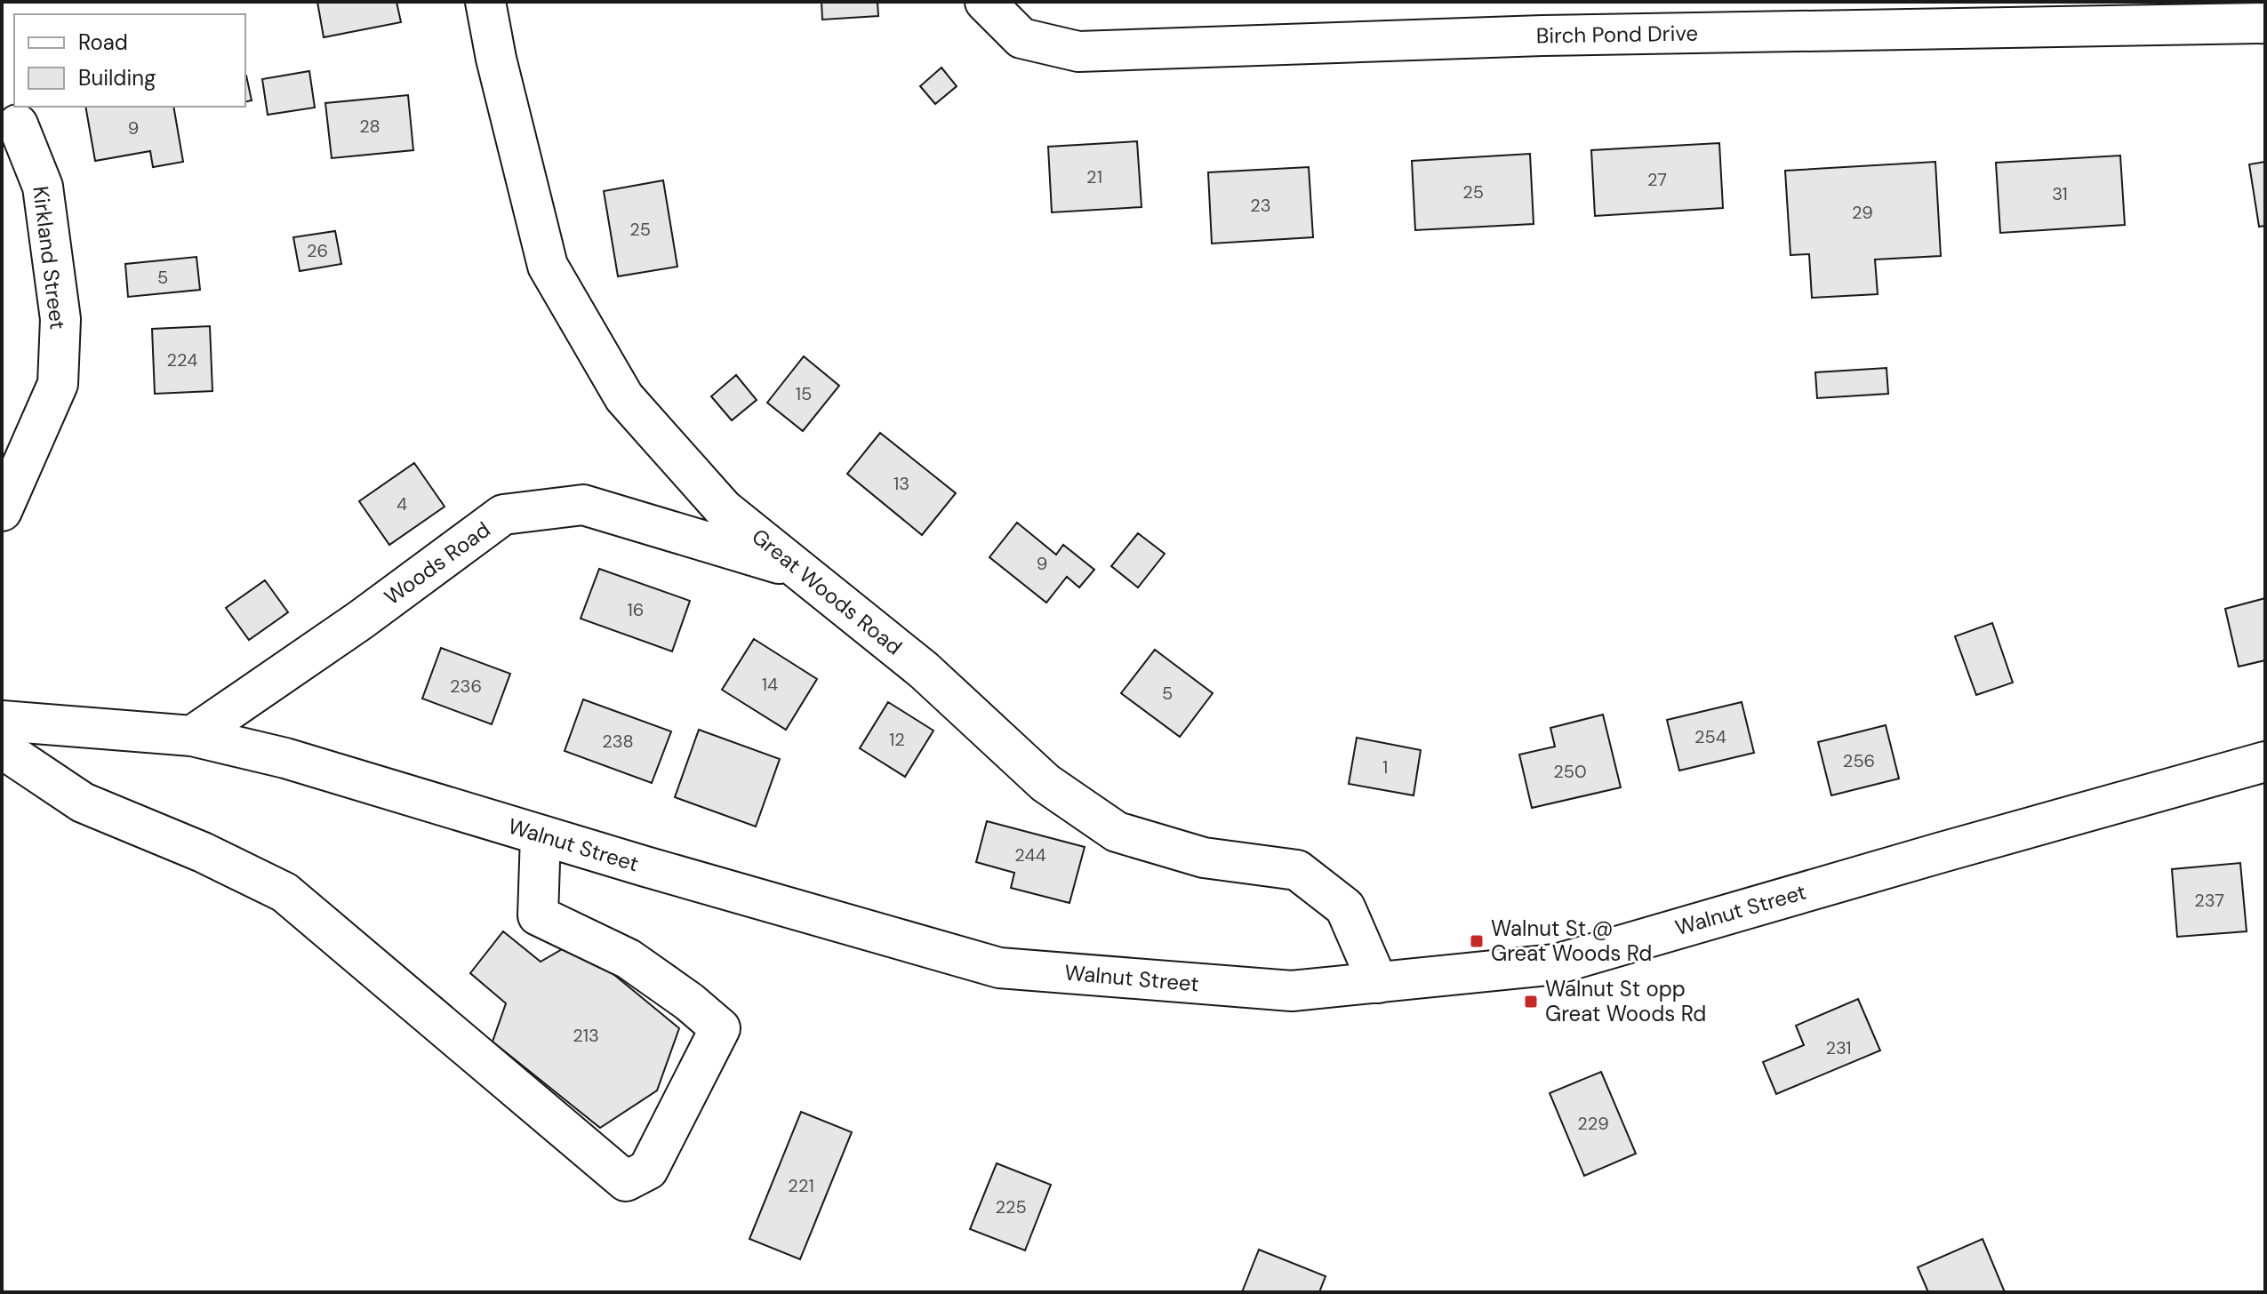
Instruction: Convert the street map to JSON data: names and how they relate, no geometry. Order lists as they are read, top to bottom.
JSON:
{
  "streets": {
    "street": [
      "Birch Pond Drive",
      "Kirkland Street",
      "Woods Road",
      "Great Woods Road",
      "Walnut Street"
    ]
  },
  "crossings": [
    ["Woods Road", "Great Woods Road"],
    ["Woods Road", "Walnut Street"],
    ["Great Woods Road", "Walnut Street"]
  ],
  "places": {
    "transit": ["Walnut St @ Great Woods Rd", "Walnut St opp Great Woods Rd"]
  },
  "house_numbers": [
    "28",
    "9",
    "21",
    "27",
    "25",
    "31",
    "23",
    "29",
    "25",
    "26",
    "5",
    "224",
    "15",
    "13",
    "4",
    "9",
    "16",
    "14",
    "236",
    "5",
    "254",
    "12",
    "238",
    "256",
    "1",
    "250",
    "244",
    "237",
    "213",
    "231",
    "229",
    "221",
    "225"
  ],
  "legend": ["Road", "Building"]
}
